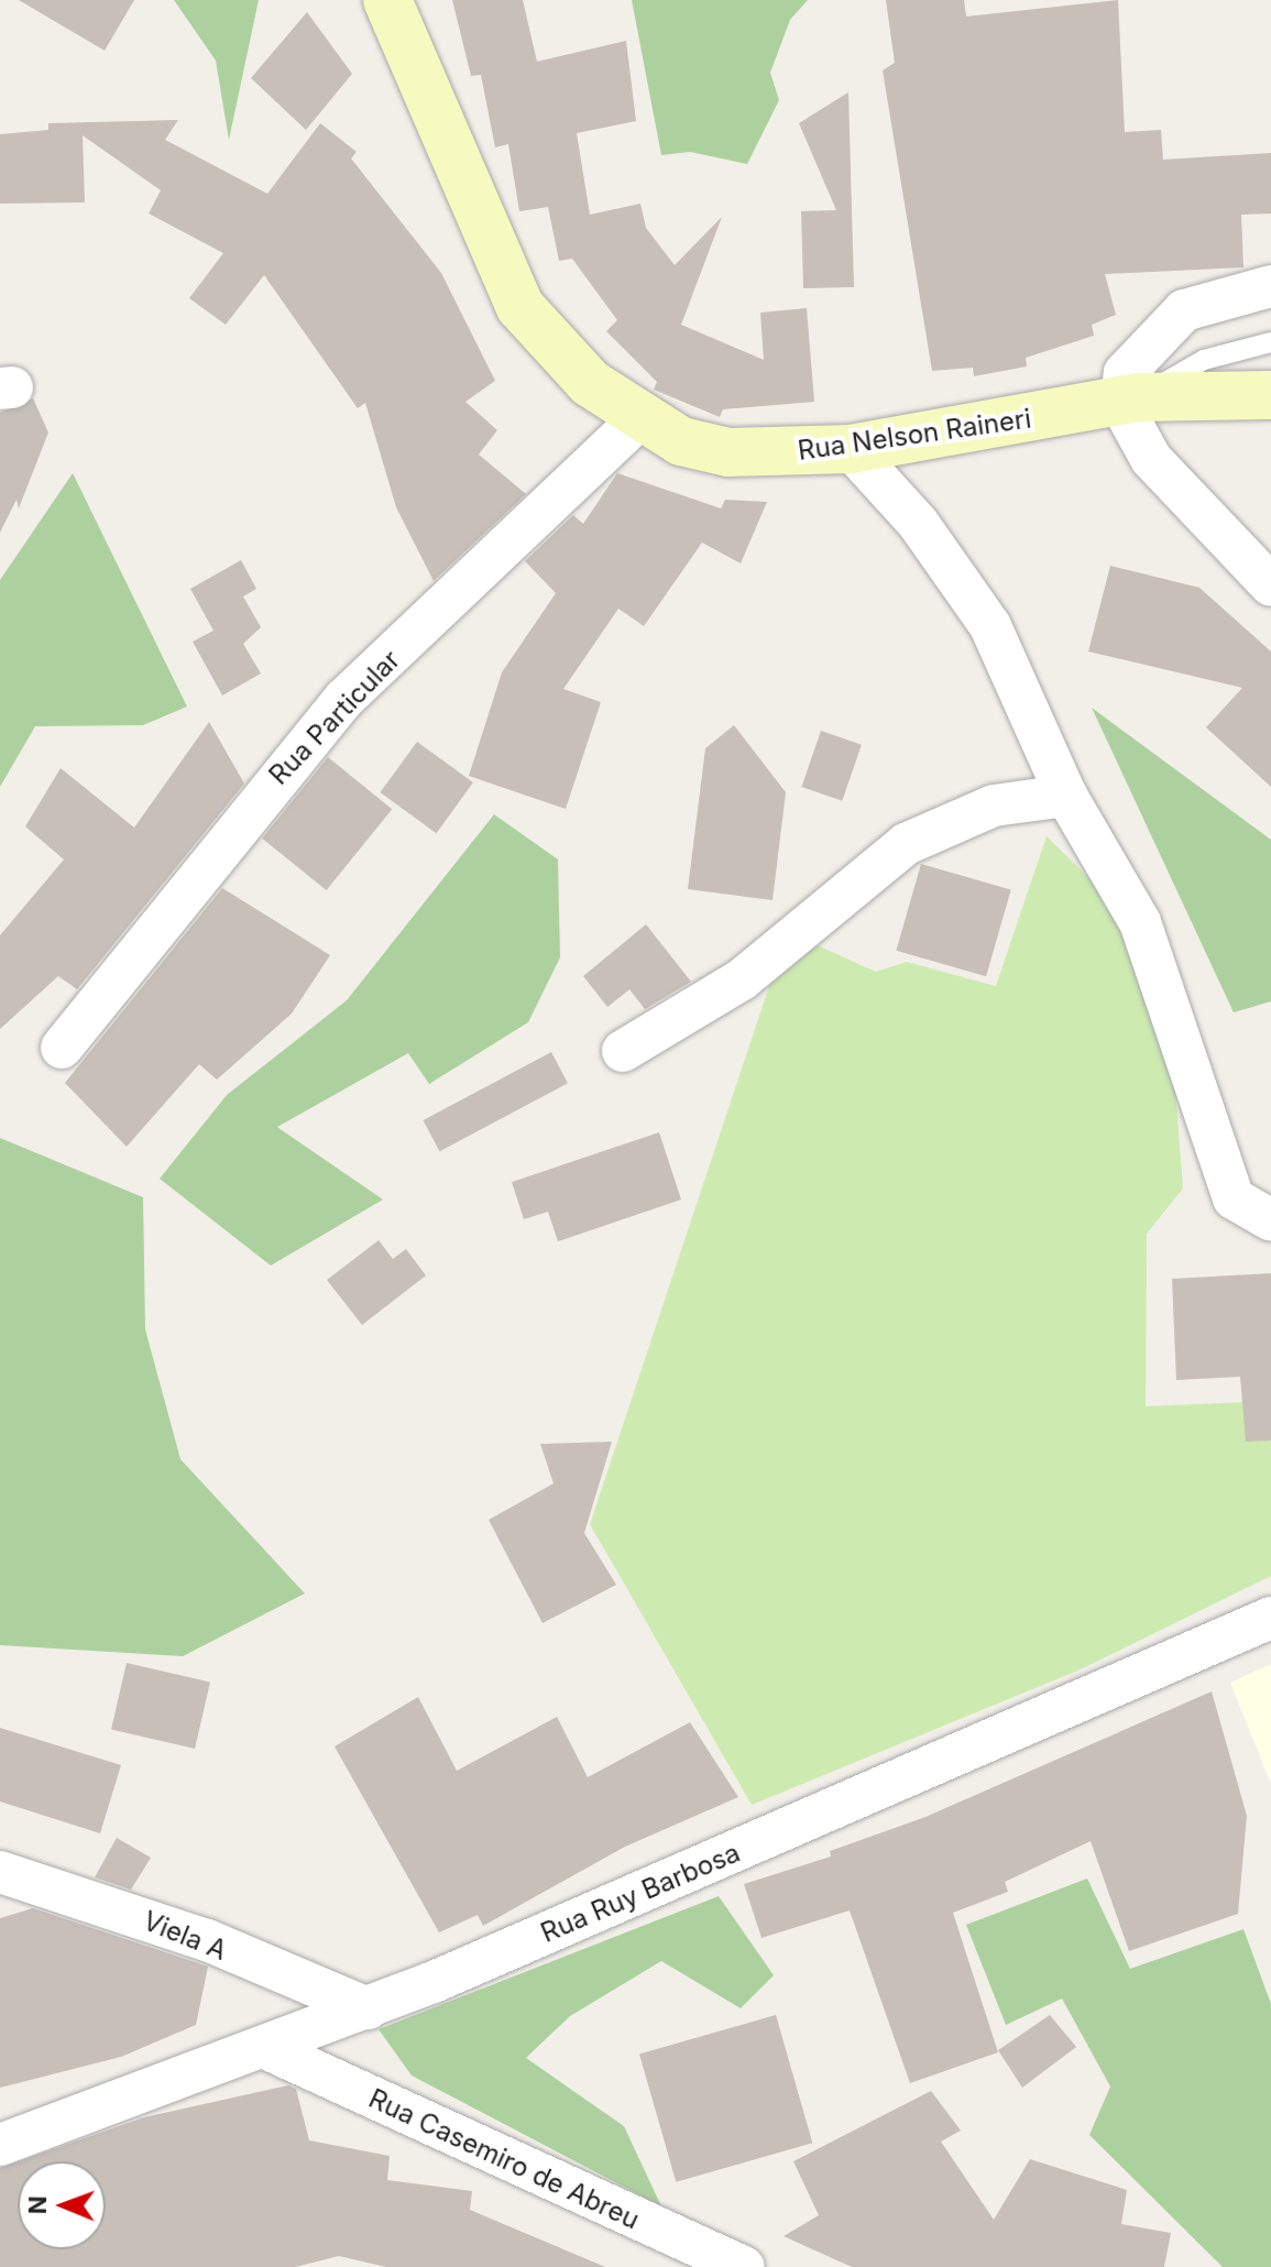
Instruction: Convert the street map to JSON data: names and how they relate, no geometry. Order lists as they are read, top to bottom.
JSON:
{
  "streets": {
    "main road": ["Rua Nelson Raineri"],
    "street": [
      "Rua Particular",
      "Rua Ruy Barbosa",
      "Viela A",
      "Rua Casemiro de Abreu"
    ]
  },
  "crossings": [
    ["Rua Nelson Raineri", "Rua Particular"],
    ["Rua Ruy Barbosa", "Viela A"],
    ["Rua Ruy Barbosa", "Rua Casemiro de Abreu"]
  ],
  "north": "left"
}
